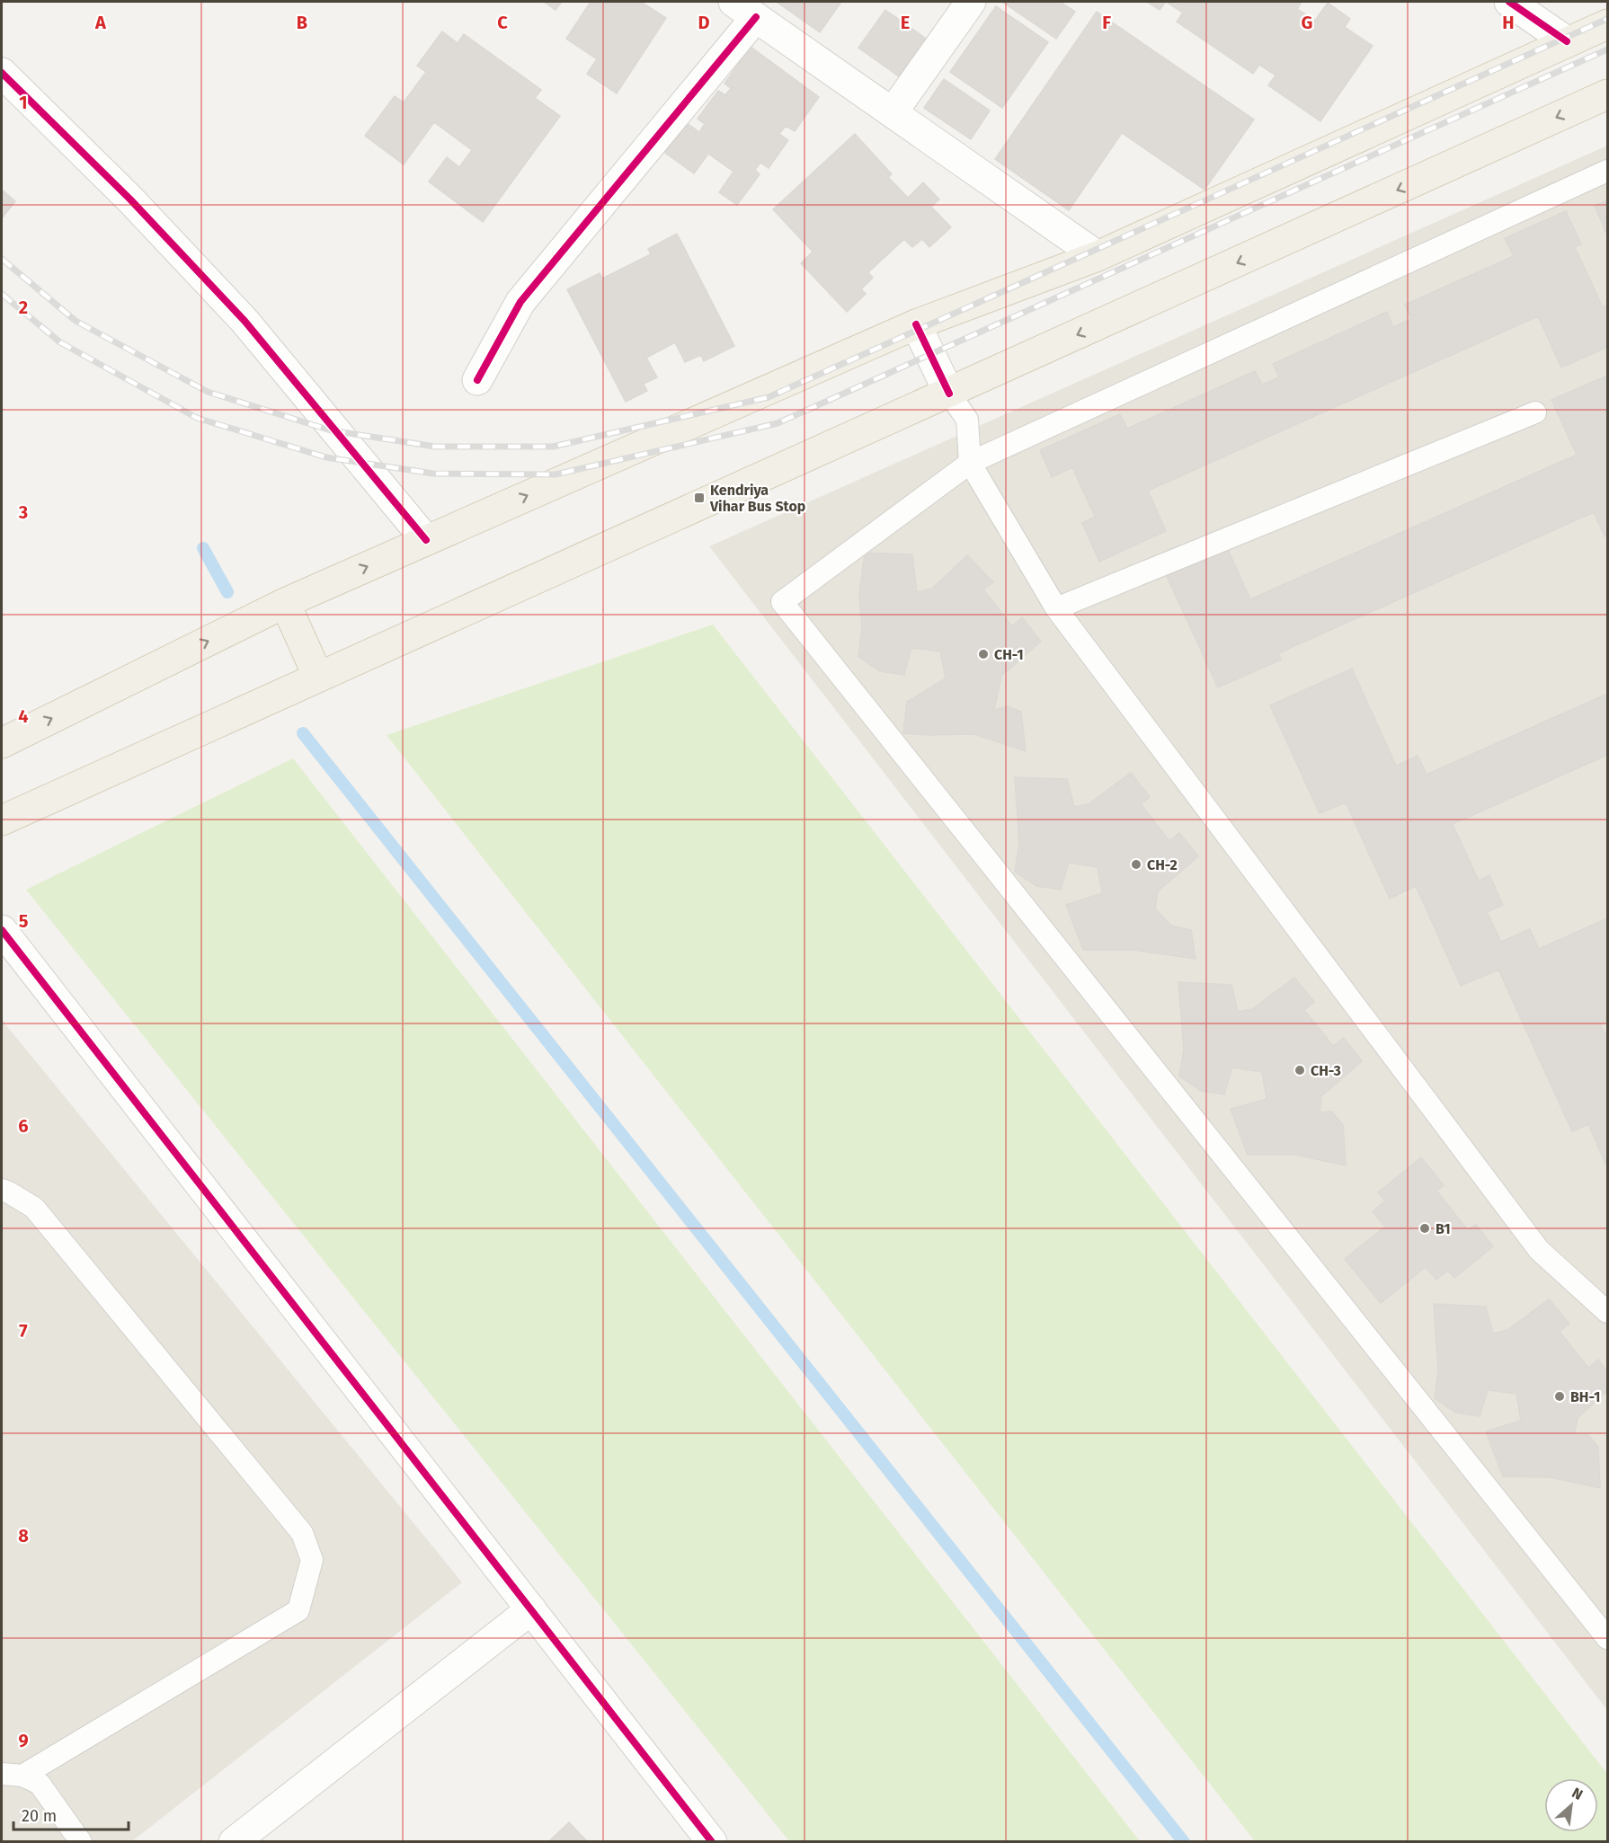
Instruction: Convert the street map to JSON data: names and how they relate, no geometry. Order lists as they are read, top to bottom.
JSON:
{
  "places": {
    "transit": ["Kendriya Vihar Bus Stop"],
    "other": [
      "CH-1",
      "CH-2",
      "CH-3",
      "B1",
      "BH-1"
    ]
  },
  "scale_bar": "20 m",
  "north": "top right",
  "grid": {
    "columns": [
      "A",
      "B",
      "C",
      "D",
      "E",
      "F",
      "G",
      "H"
    ],
    "rows": [
      "1",
      "2",
      "3",
      "4",
      "5",
      "6",
      "7",
      "8",
      "9"
    ]
  }
}
